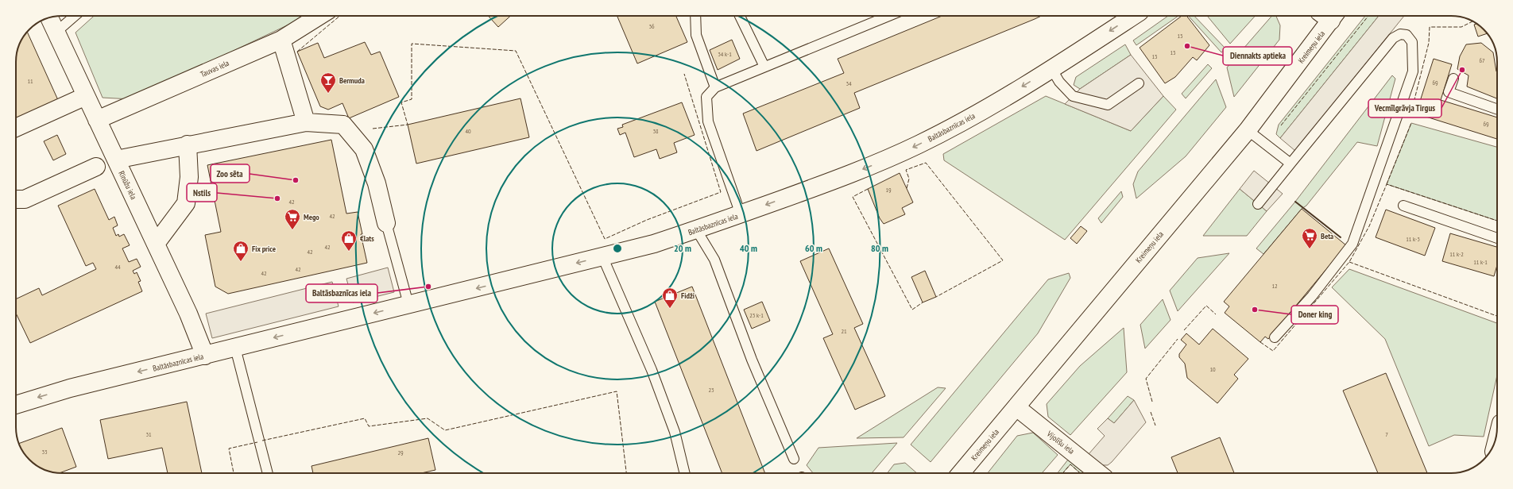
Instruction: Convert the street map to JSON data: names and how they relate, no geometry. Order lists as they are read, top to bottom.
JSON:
{
  "streets": {
    "street": [
      "Kreimeņu iela",
      "Tauvas iela",
      "Baltāsbaznīcas iela",
      "Rīnūžu iela",
      "Vijolīšu iela"
    ]
  },
  "crossings": [
    ["Kreimeņu iela", "Vijolīšu iela"],
    ["Tauvas iela", "Rīnūžu iela"],
    ["Baltāsbaznīcas iela", "Rīnūžu iela"]
  ],
  "one_way": ["Baltāsbaznīcas iela"],
  "places": {
    "other": [
      "Diennakts aptieka",
      "Vecmīlgrāvja Tirgus",
      "Zoo sēta",
      "Nstils",
      "Baltāsbaznīcas iela",
      "Doner king"
    ],
    "bar": ["Bermuda"],
    "supermarket": ["Mego", "Beta"],
    "shop": ["€lats", "Fix price", "Fidži"]
  },
  "house_numbers": [
    "36",
    "15",
    "15",
    "34 k-1",
    "15",
    "67",
    "11",
    "69",
    "34",
    "69",
    "40",
    "38",
    "19",
    "42",
    "42",
    "11 k-3",
    "42",
    "42",
    "11 k-2",
    "11 k-1",
    "44",
    "42",
    "42",
    "12",
    "23 k-1",
    "21",
    "10",
    "23",
    "31",
    "7",
    "33",
    "29"
  ],
  "rings": [
    "20 m",
    "40 m",
    "60 m",
    "80 m"
  ]
}
